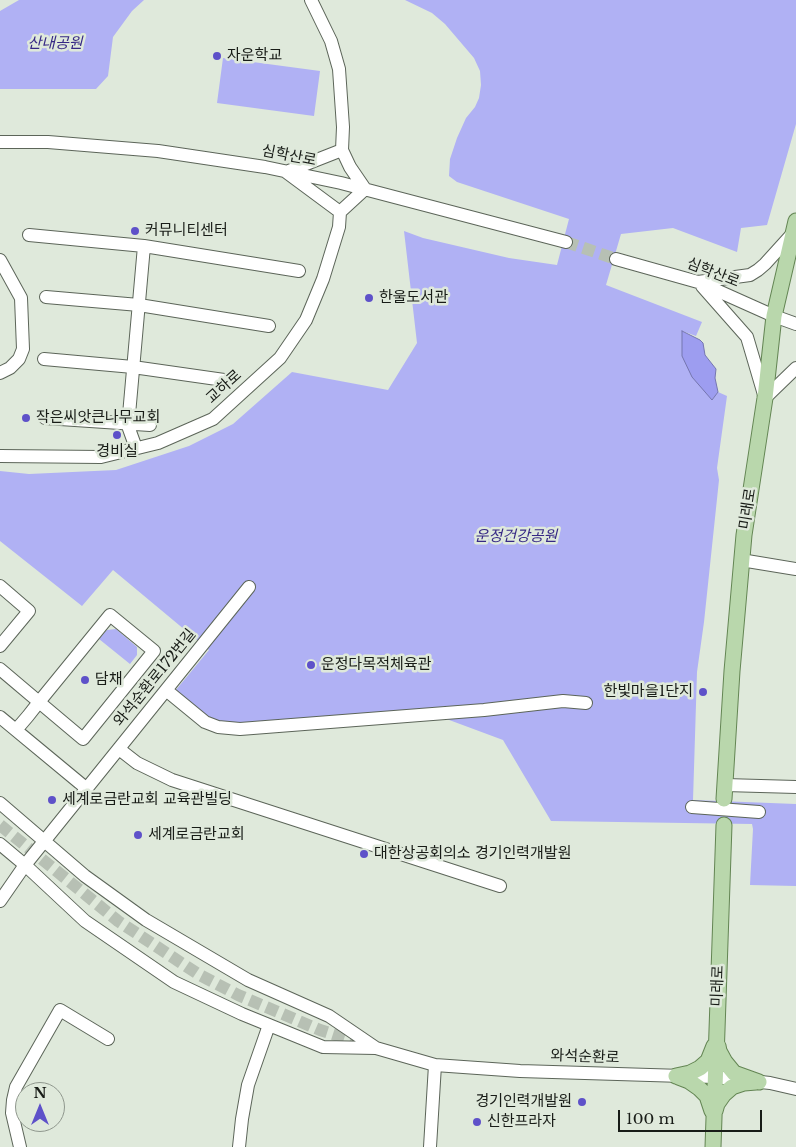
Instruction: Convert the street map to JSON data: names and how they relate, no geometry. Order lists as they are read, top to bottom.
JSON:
{
  "streets": {
    "main road": ["미래로"],
    "street": [
      "심학산로",
      "교하로",
      "와석순환로172번길",
      "와석순환로"
    ]
  },
  "crossings": [
    ["심학산로", "미래로"],
    ["미래로", "와석순환로"]
  ],
  "parks": ["산내공원", "운정건강공원"],
  "places": [
    "자운학교",
    "커뮤니티센터",
    "한울도서관",
    "작은씨앗큰나무교회",
    "경비실",
    "운정다목적체육관",
    "담채",
    "한빛마을1단지",
    "세계로금란교회 교육관빌딩",
    "세계로금란교회",
    "대한상공회의소 경기인력개발원",
    "경기인력개발원",
    "신한프라자"
  ],
  "scale_bar": "100 m",
  "north": "top"
}
